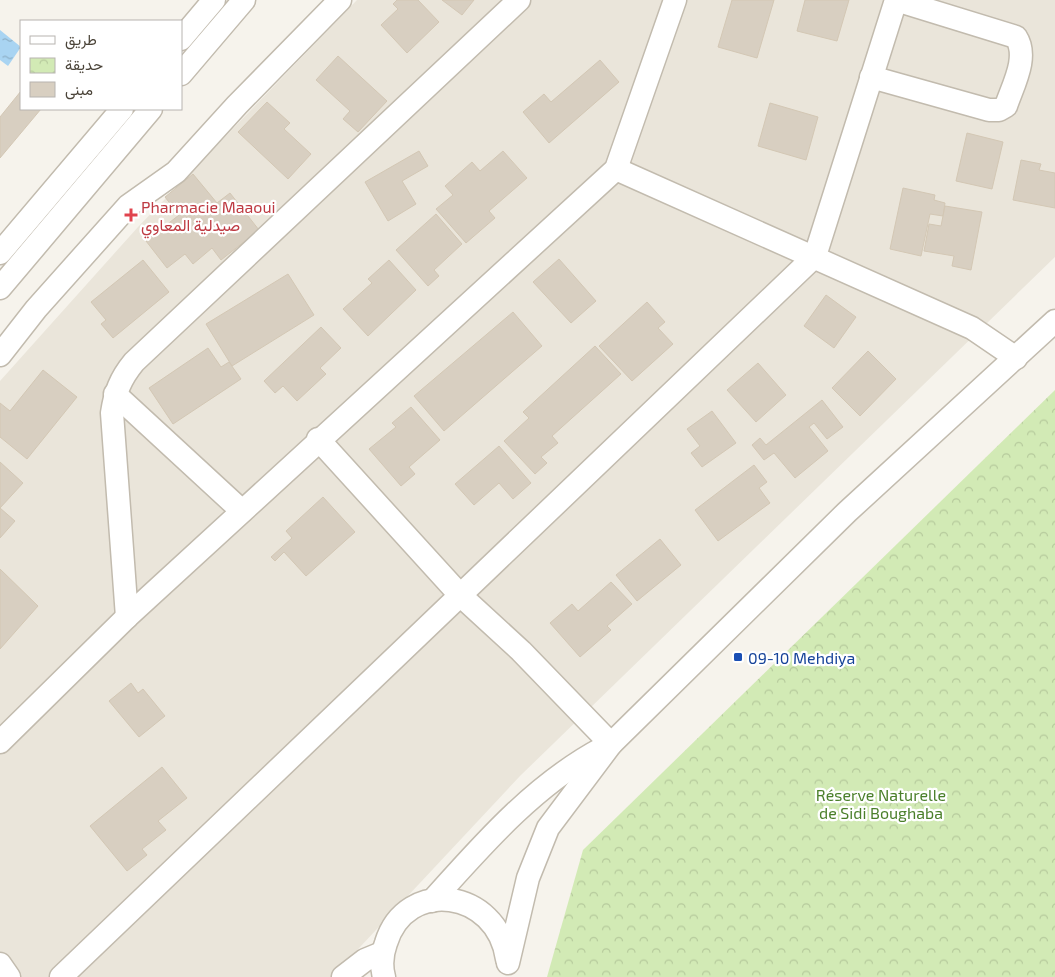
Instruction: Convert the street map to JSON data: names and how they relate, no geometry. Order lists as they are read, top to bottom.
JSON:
{
  "parks": ["Réserve Naturelle de Sidi Boughaba"],
  "places": {
    "health": ["Pharmacie Maaoui صيدلية المعاوي"],
    "transit": ["09-10 Mehdiya"]
  },
  "legend": ["طريق", "حديقة", "مبنى"]
}
